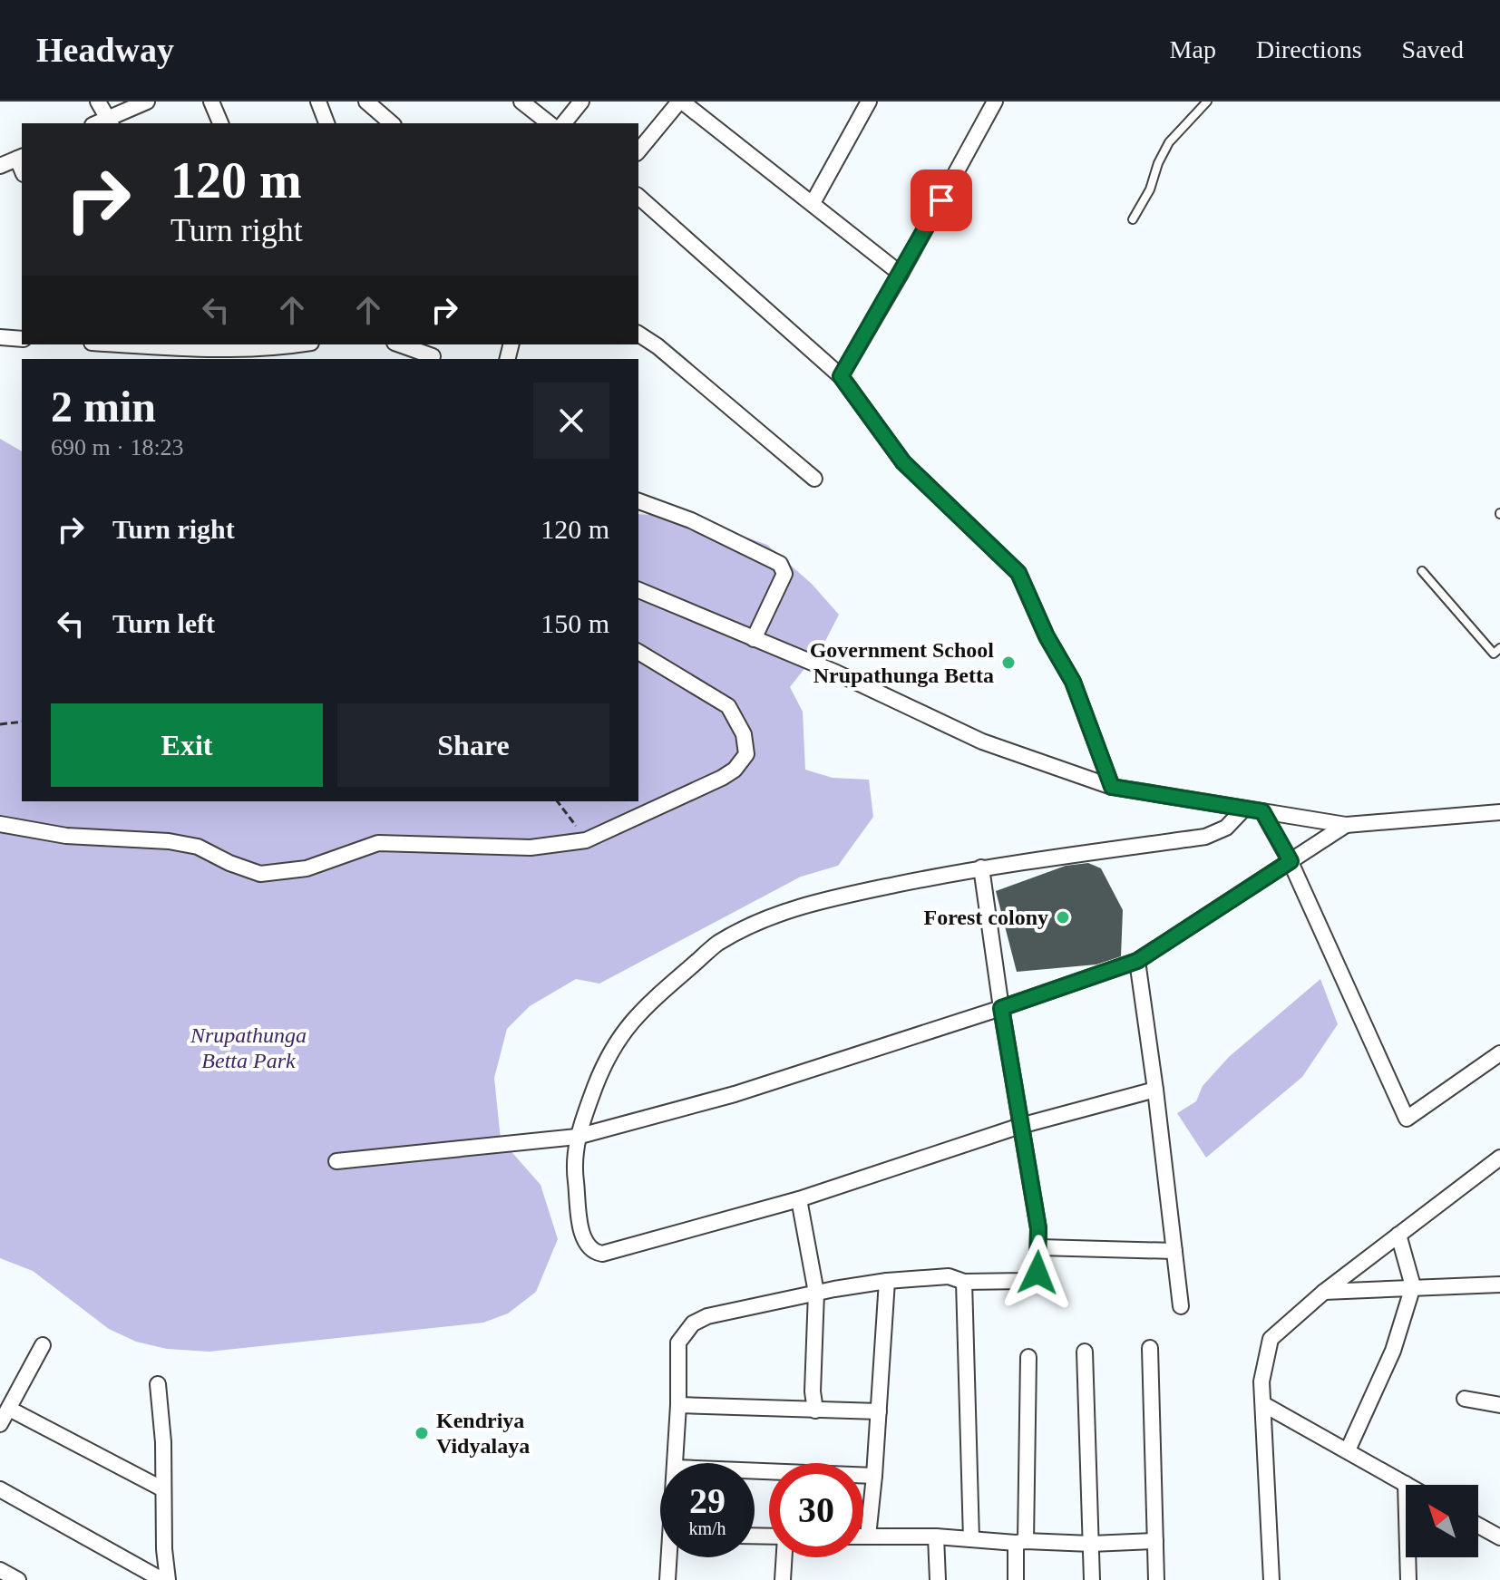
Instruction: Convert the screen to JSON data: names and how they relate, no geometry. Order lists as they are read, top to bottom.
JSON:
{
  "parks": ["Nrupathunga Betta Park"],
  "places": ["Government School Nrupathunga Betta", "Forest colony", "Kendriya Vidyalaya"],
  "north": "top left",
  "page": {
    "header": "Headway",
    "nav": ["Map", "Directions", "Saved"],
    "turn": ["120 m", "Turn right"],
    "heading": ["2 min", "690 m · 18:23"],
    "list": [
      {
        "name": "Turn right",
        "value": "120 m"
      },
      {
        "name": "Turn left",
        "value": "150 m"
      }
    ],
    "buttons": ["Exit", "Share"],
    "speed": "29 km/h",
    "limit": "30"
  }
}
